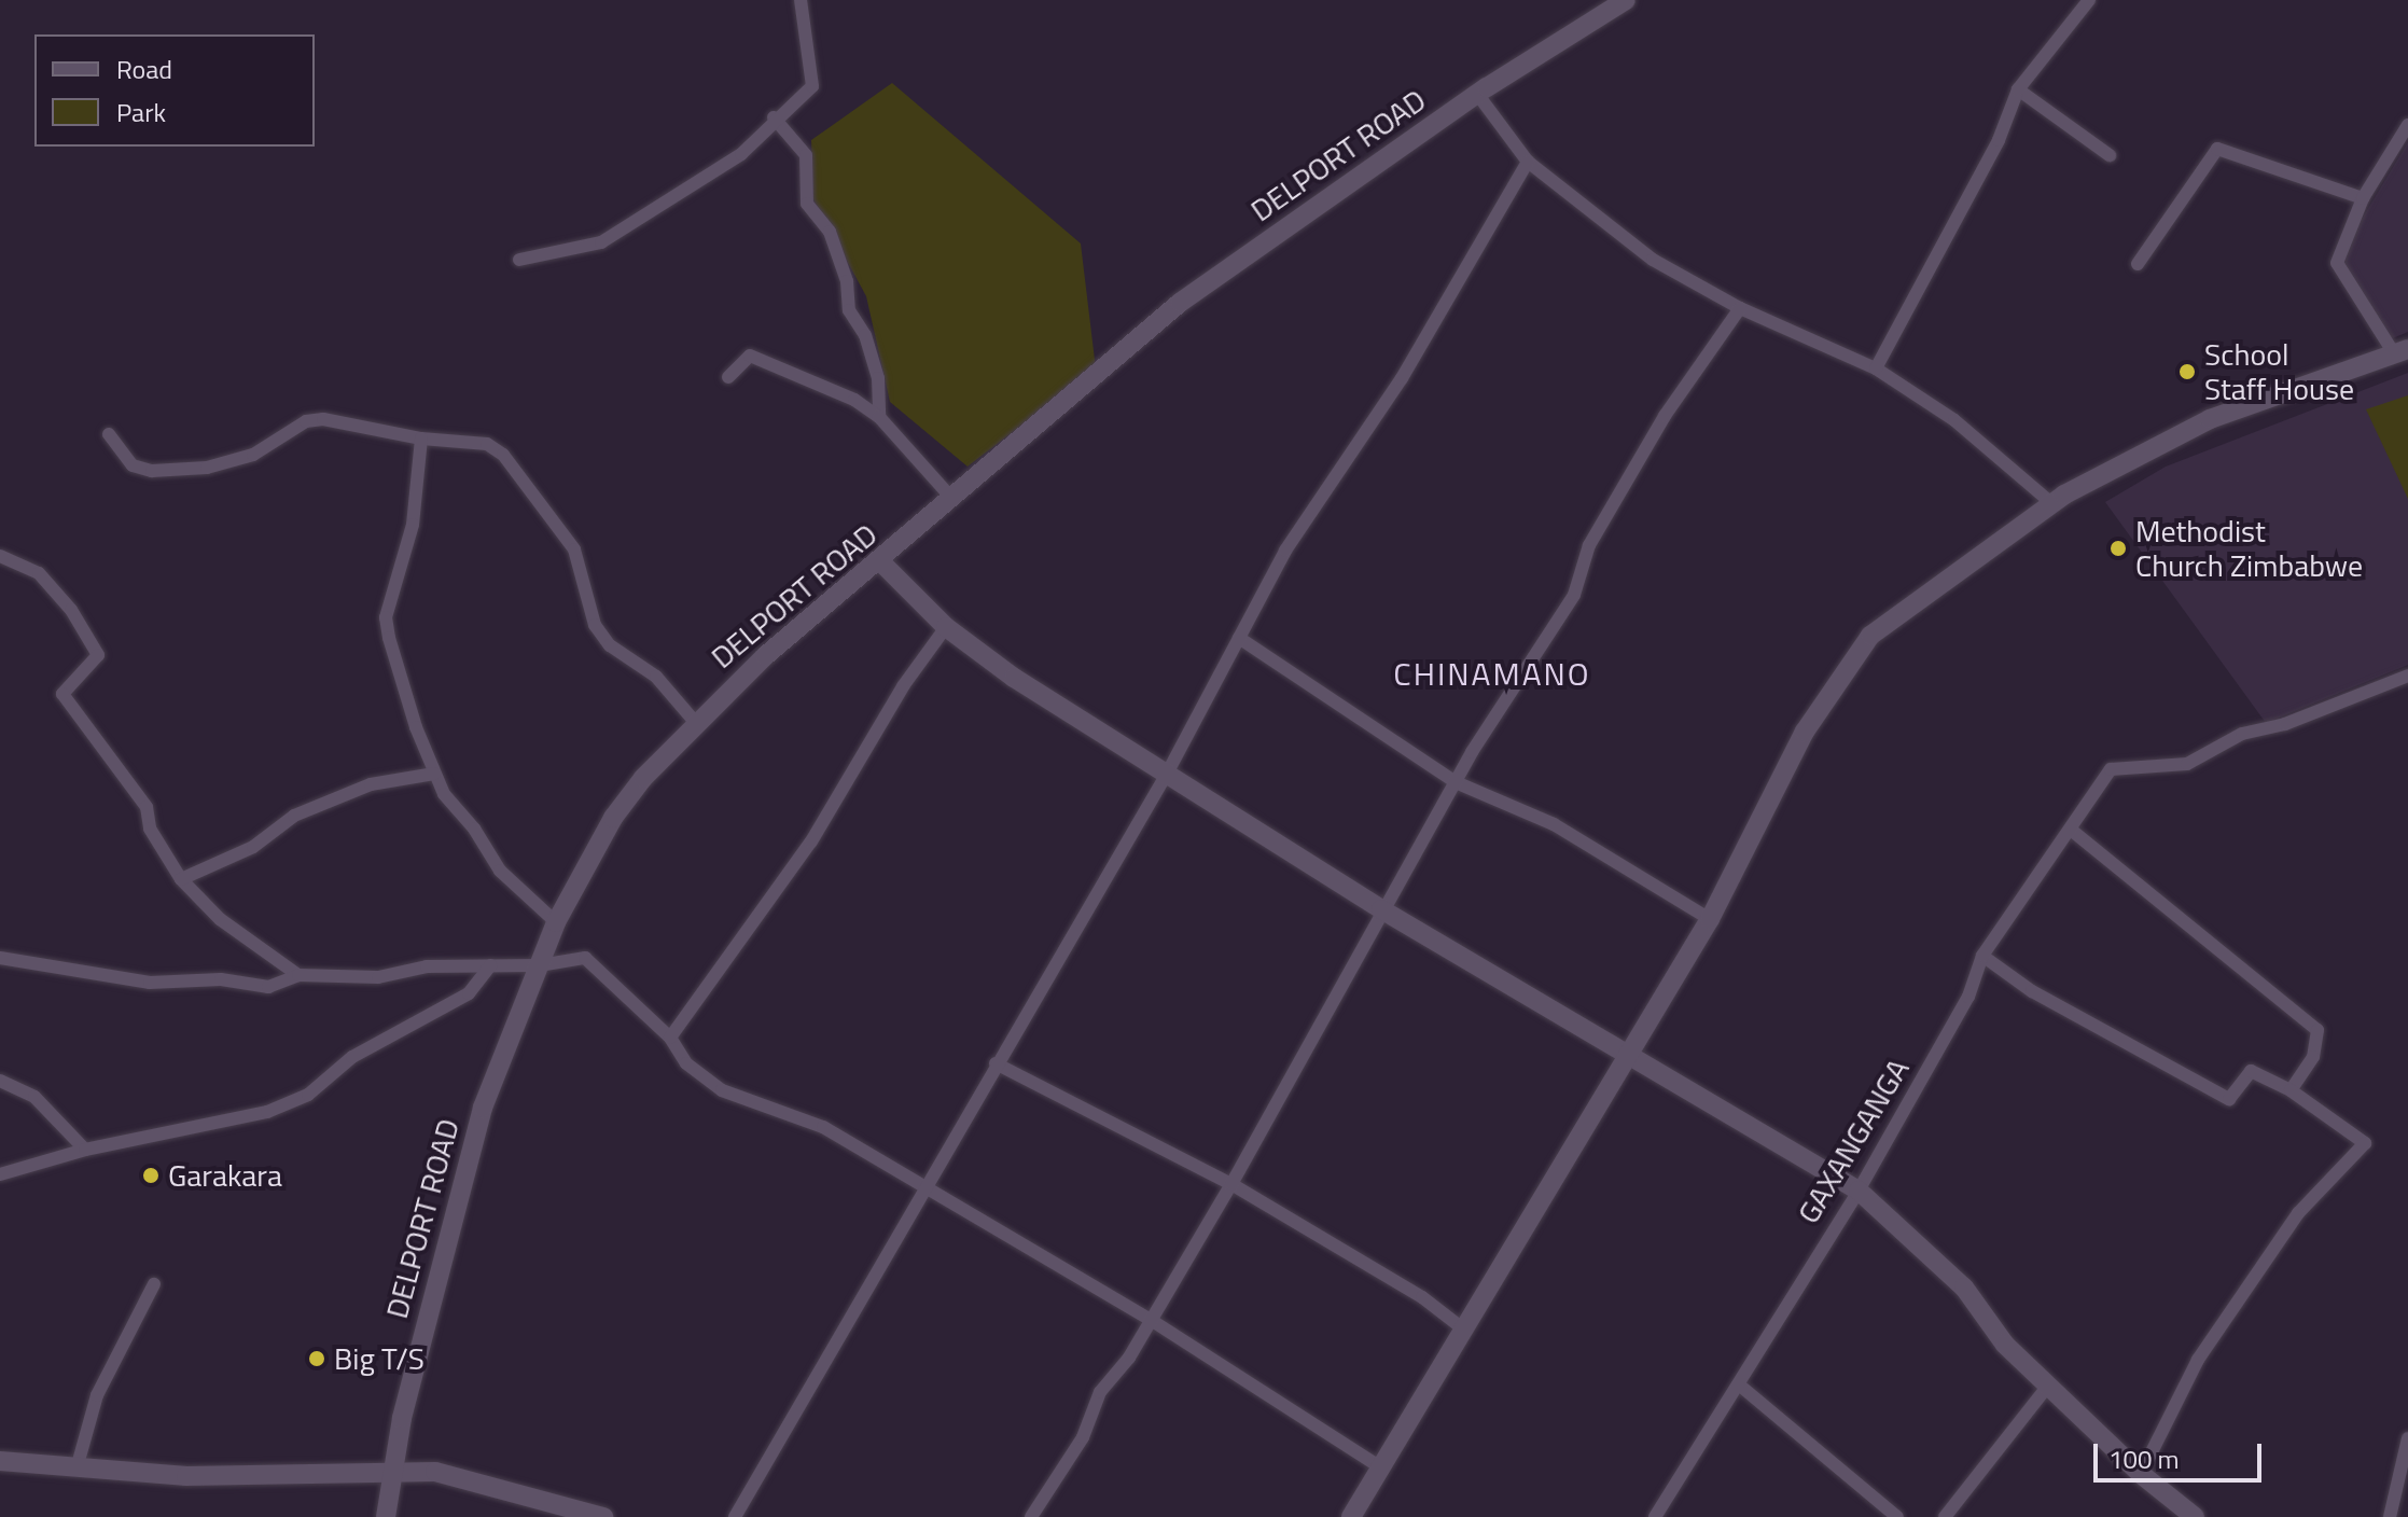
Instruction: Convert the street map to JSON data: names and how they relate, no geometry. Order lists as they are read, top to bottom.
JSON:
{
  "streets": {
    "street": ["DELPORT ROAD", "GAXANGANGA"]
  },
  "districts": ["CHINAMANO"],
  "places": [
    "School Staff House",
    "Methodist Church Zimbabwe",
    "Garakara",
    "Big T/S"
  ],
  "legend": ["Road", "Park"],
  "scale_bar": "100 m"
}
